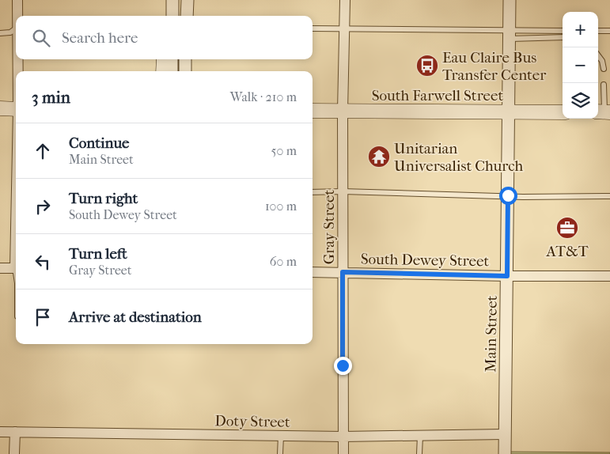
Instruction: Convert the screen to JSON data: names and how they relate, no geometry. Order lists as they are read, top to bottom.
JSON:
{
  "streets": {
    "main road": ["South Farwell Street"],
    "street": [
      "Gray Street",
      "South Dewey Street",
      "Main Street",
      "Doty Street"
    ]
  },
  "crossings": [
    ["South Farwell Street", "Gray Street"],
    ["South Farwell Street", "Main Street"],
    ["Gray Street", "South Dewey Street"],
    ["Gray Street", "Doty Street"],
    ["South Dewey Street", "Main Street"],
    ["Main Street", "Doty Street"]
  ],
  "places": {
    "bus stop": ["Eau Claire Bus Transfer Center"],
    "temple": ["Unitarian Universalist Church"],
    "office": ["AT&T"]
  },
  "page": {
    "map_buttons": ["+", "−"],
    "search": "Search here",
    "heading": ["3 min", "Walk · 210 m"],
    "list": [
      ["Continue", "Main Street", "50 m"],
      ["Turn right", "South Dewey Street", "100 m"],
      ["Turn left", "Gray Street", "60 m"],
      "Arrive at destination"
    ]
  }
}
